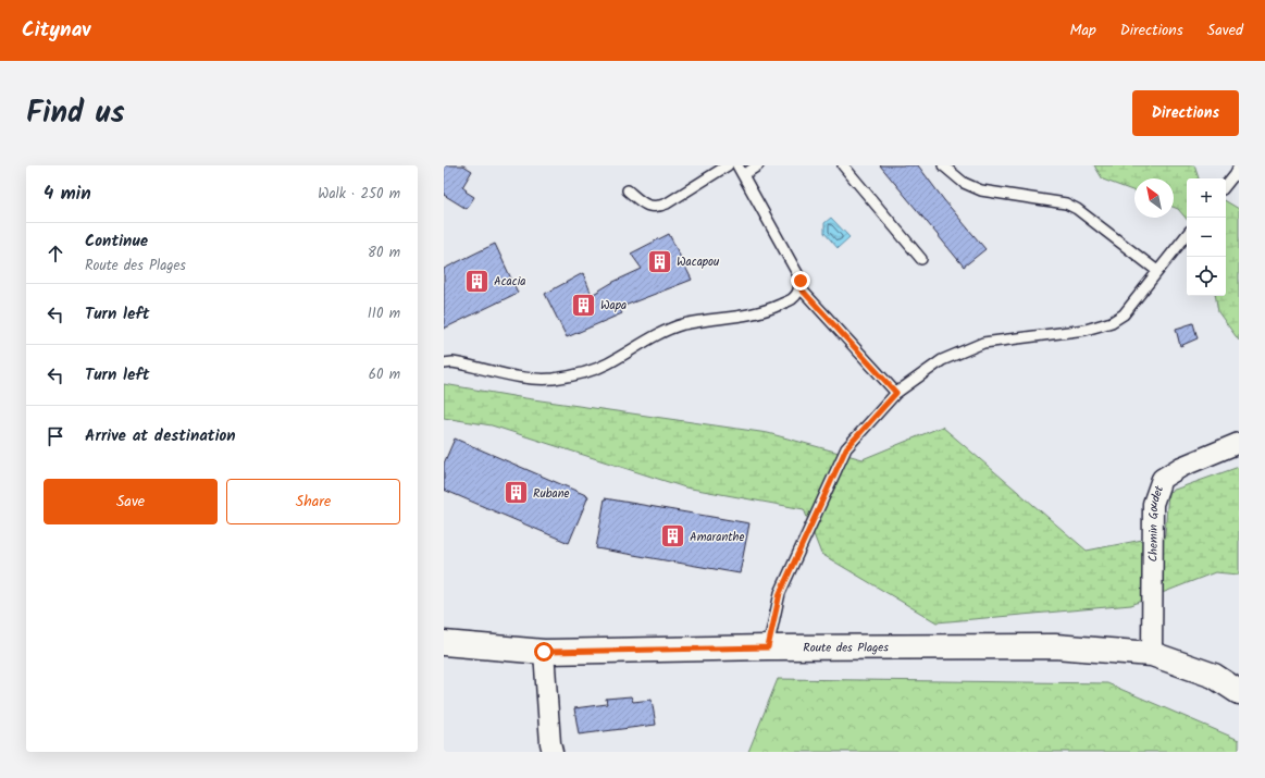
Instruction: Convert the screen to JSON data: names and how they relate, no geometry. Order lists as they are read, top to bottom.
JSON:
{
  "streets": {
    "street": ["Chemin Goudet", "Route des Plages"]
  },
  "crossings": [
    ["Chemin Goudet", "Route des Plages"]
  ],
  "places": {
    "building": [
      "Wacapou",
      "Acacia",
      "Wapa",
      "Rubane",
      "Amaranthe"
    ]
  },
  "north": "top left",
  "page": {
    "header": "Citynav",
    "nav": ["Map", "Directions", "Saved"],
    "title": "Find us",
    "buttons": [
      "Directions",
      ["Save", "Share"]
    ],
    "heading": ["4 min", "Walk · 250 m"],
    "map_buttons": ["+", "−"],
    "list": [
      ["Continue", "Route des Plages", "80 m"],
      ["Turn left", "110 m"],
      ["Turn left", "60 m"],
      "Arrive at destination"
    ]
  }
}
